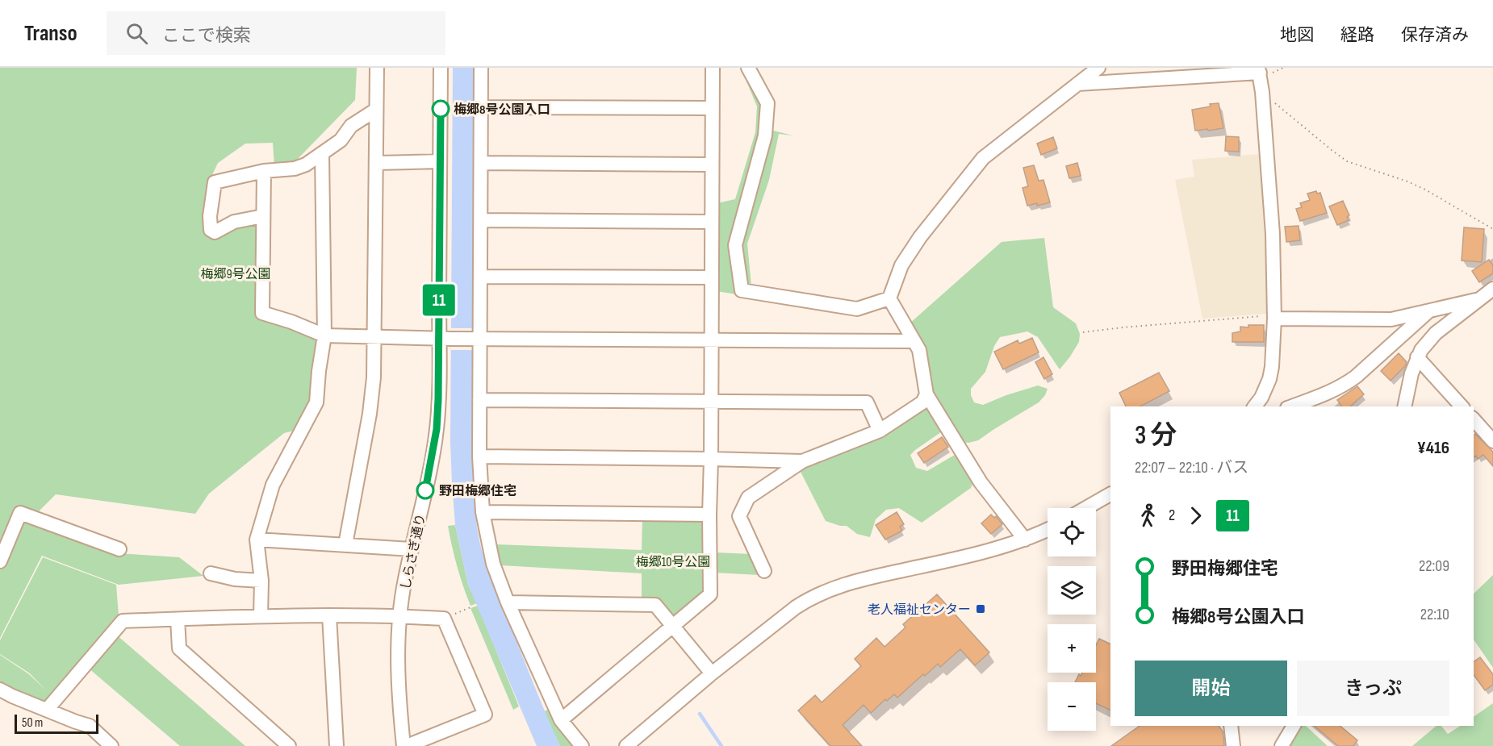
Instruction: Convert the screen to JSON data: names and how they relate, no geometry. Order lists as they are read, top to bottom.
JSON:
{
  "streets": {
    "street": ["しらさぎ通り"]
  },
  "parks": ["梅郷9号公園", "梅郷10号公園"],
  "places": {
    "other": ["梅郷8号公園入口", "野田梅郷住宅"],
    "transit": ["老人福祉センター"]
  },
  "lines": ["bus line 11"],
  "scale_bar": "50 m",
  "page": {
    "header": "Transo",
    "search": "ここで検索",
    "nav": ["地図", "経路", "保存済み"],
    "on_map": "11",
    "heading": ["3 分", "22:07 – 22:10 · バス", "¥416"],
    "legs": ["2", "11"],
    "map_buttons": ["+", "−"],
    "list": [
      {
        "name": "野田梅郷住宅",
        "value": "22:09"
      },
      {
        "name": "梅郷8号公園入口",
        "value": "22:10"
      }
    ],
    "buttons": ["開始", "きっぷ"],
    "scale": "50 m"
  }
}
